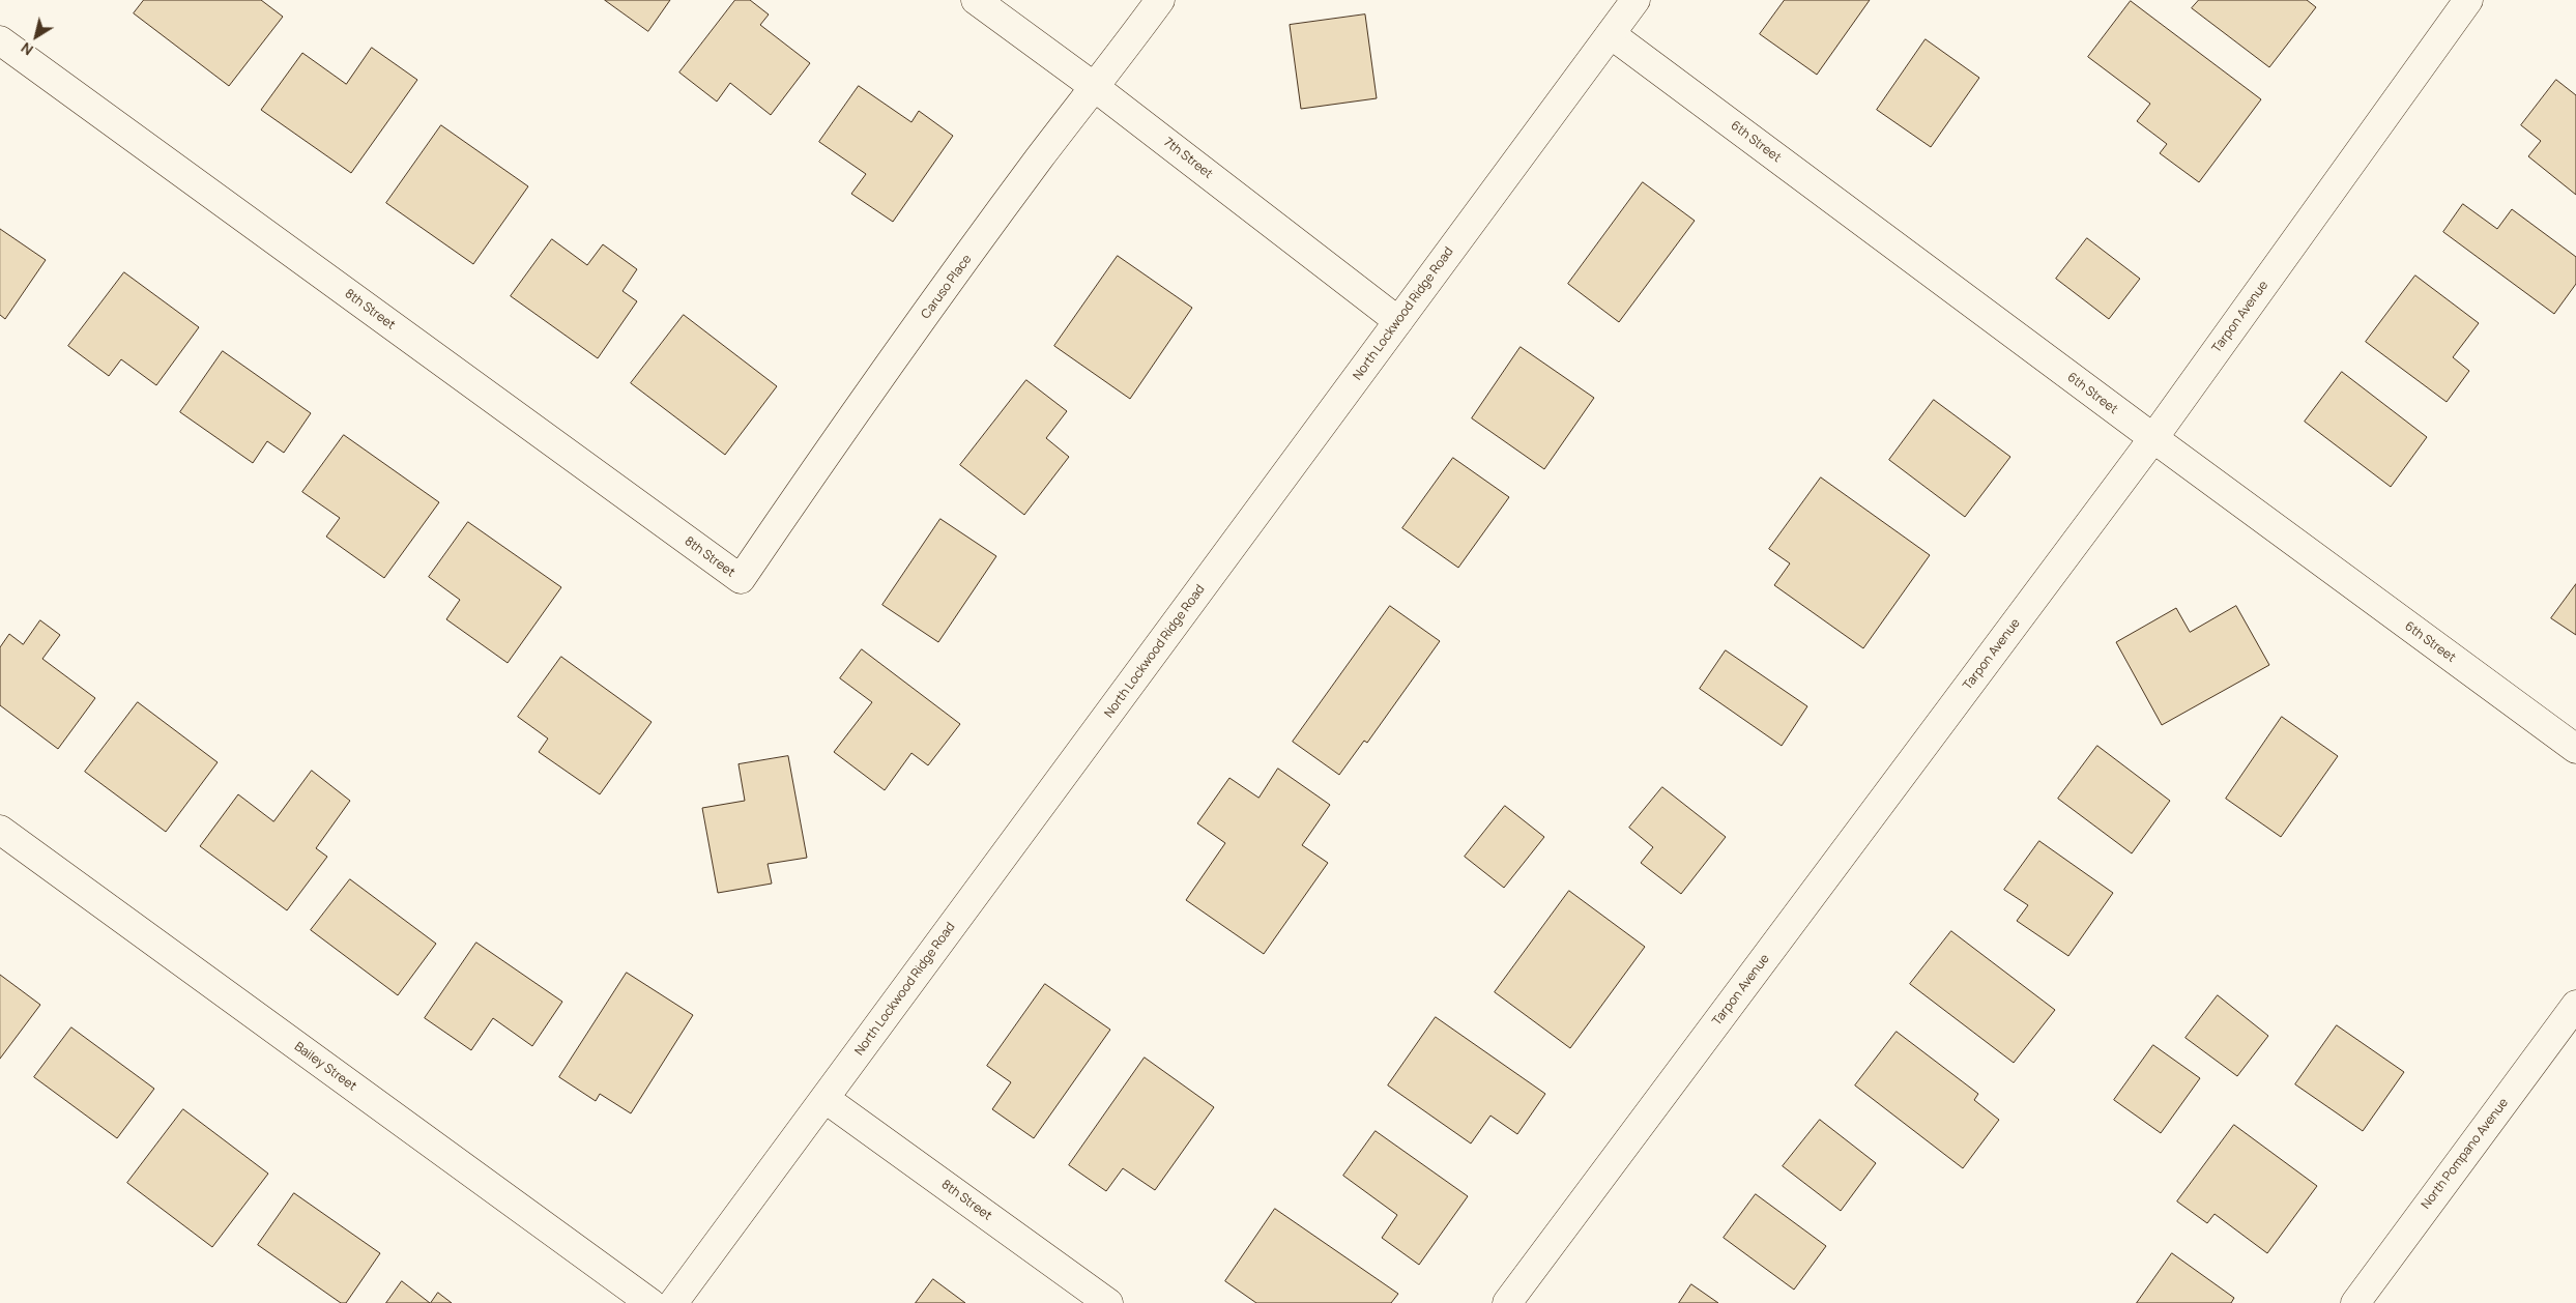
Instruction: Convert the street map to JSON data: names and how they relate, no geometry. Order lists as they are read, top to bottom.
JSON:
{
  "streets": {
    "street": [
      "6th Street",
      "7th Street",
      "Caruso Place",
      "8th Street",
      "North Lockwood Ridge Road",
      "Tarpon Avenue",
      "Bailey Street",
      "North Pompano Avenue"
    ]
  },
  "crossings": [
    ["6th Street", "North Lockwood Ridge Road"],
    ["6th Street", "Tarpon Avenue"],
    ["7th Street", "Caruso Place"],
    ["7th Street", "North Lockwood Ridge Road"],
    ["Caruso Place", "8th Street"],
    ["8th Street", "North Lockwood Ridge Road"]
  ],
  "north": "bottom left"
}
